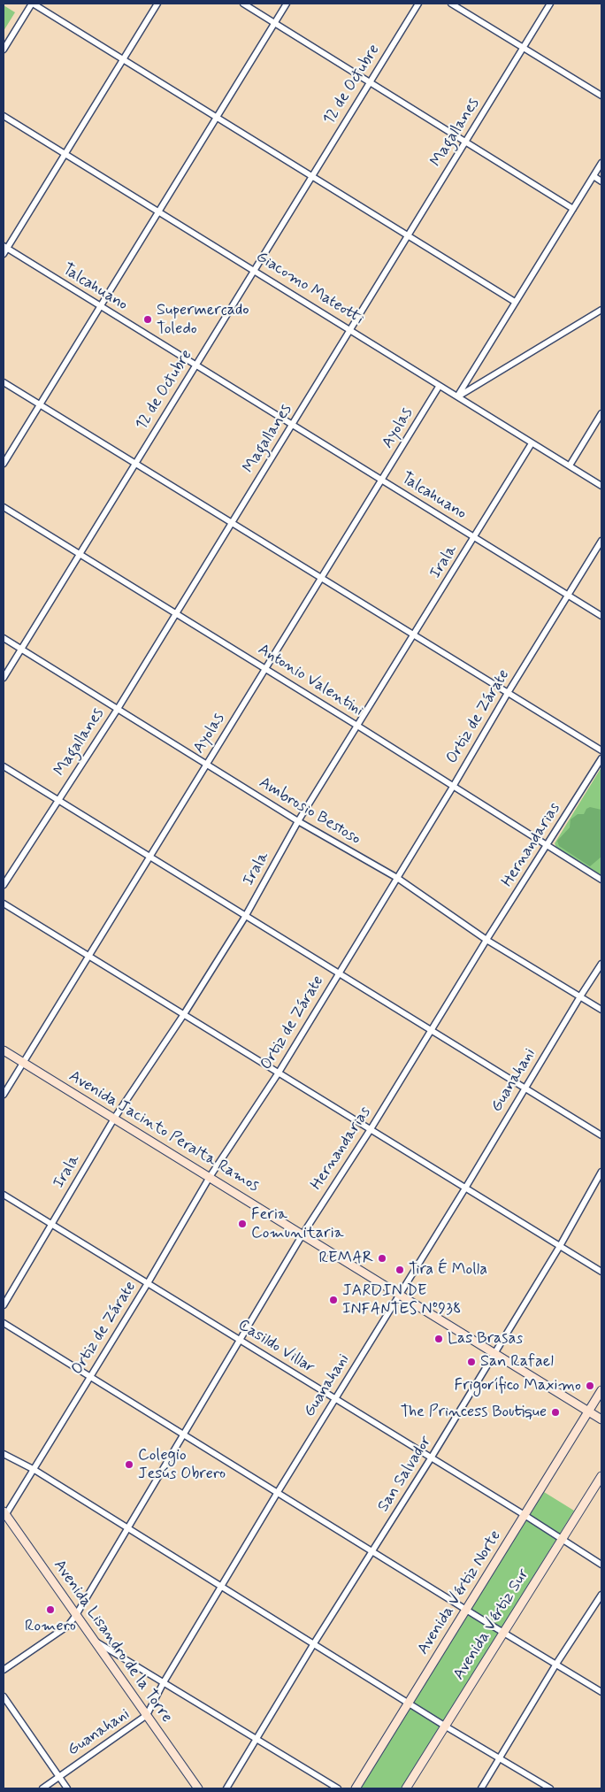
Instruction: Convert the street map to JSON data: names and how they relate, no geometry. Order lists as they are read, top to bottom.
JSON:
{
  "streets": {
    "street": [
      "12 de Octubre",
      "Magallanes",
      "Talcahuano",
      "Giacomo Mateotti",
      "Ayolas",
      "Irala",
      "Antonio Valentini",
      "Ortiz de Zárate",
      "Ambrosio Bestoso",
      "Hernandarias",
      "Guanahani",
      "Avenida Jacinto Peralta Ramos",
      "Casildo Villar",
      "San Salvador",
      "Avenida Vértiz Norte",
      "Avenida Vértiz Sur",
      "Avenida Lisandro de la Torre"
    ]
  },
  "crossings": [
    ["12 de Octubre", "Talcahuano"],
    ["12 de Octubre", "Giacomo Mateotti"],
    ["12 de Octubre", "Antonio Valentini"],
    ["12 de Octubre", "Ambrosio Bestoso"],
    ["Magallanes", "Talcahuano"],
    ["Magallanes", "Giacomo Mateotti"],
    ["Magallanes", "Antonio Valentini"],
    ["Magallanes", "Ambrosio Bestoso"],
    ["Talcahuano", "Ayolas"],
    ["Talcahuano", "Irala"],
    ["Talcahuano", "Ortiz de Zárate"],
    ["Giacomo Mateotti", "Ayolas"],
    ["Giacomo Mateotti", "Irala"],
    ["Ayolas", "Antonio Valentini"],
    ["Ayolas", "Ambrosio Bestoso"],
    ["Ayolas", "Avenida Jacinto Peralta Ramos"],
    ["Irala", "Antonio Valentini"],
    ["Irala", "Ambrosio Bestoso"],
    ["Irala", "Avenida Jacinto Peralta Ramos"],
    ["Irala", "Casildo Villar"],
    ["Antonio Valentini", "Ortiz de Zárate"],
    ["Antonio Valentini", "Hernandarias"],
    ["Ortiz de Zárate", "Ambrosio Bestoso"],
    ["Ortiz de Zárate", "Avenida Jacinto Peralta Ramos"],
    ["Ortiz de Zárate", "Casildo Villar"],
    ["Ortiz de Zárate", "Avenida Lisandro de la Torre"],
    ["Ambrosio Bestoso", "Hernandarias"],
    ["Ambrosio Bestoso", "Guanahani"],
    ["Hernandarias", "Avenida Jacinto Peralta Ramos"],
    ["Hernandarias", "Casildo Villar"],
    ["Hernandarias", "Avenida Lisandro de la Torre"],
    ["Guanahani", "Avenida Jacinto Peralta Ramos"],
    ["Guanahani", "Casildo Villar"],
    ["Guanahani", "Avenida Lisandro de la Torre"],
    ["Avenida Jacinto Peralta Ramos", "San Salvador"],
    ["Avenida Jacinto Peralta Ramos", "Avenida Vértiz Norte"],
    ["Casildo Villar", "San Salvador"],
    ["Casildo Villar", "Avenida Vértiz Norte"],
    ["Casildo Villar", "Avenida Vértiz Sur"]
  ],
  "places": [
    "Supermercado Toledo",
    "Feria Comunitaria",
    "REMAR",
    "Tira É Molla",
    "JARDIN DE INFANTES Nº938",
    "Las Brasas",
    "San Rafael",
    "Frigorífico Maximo",
    "The Princess Boutique",
    "Colegio Jesús Obrero",
    "Romero"
  ]
}
